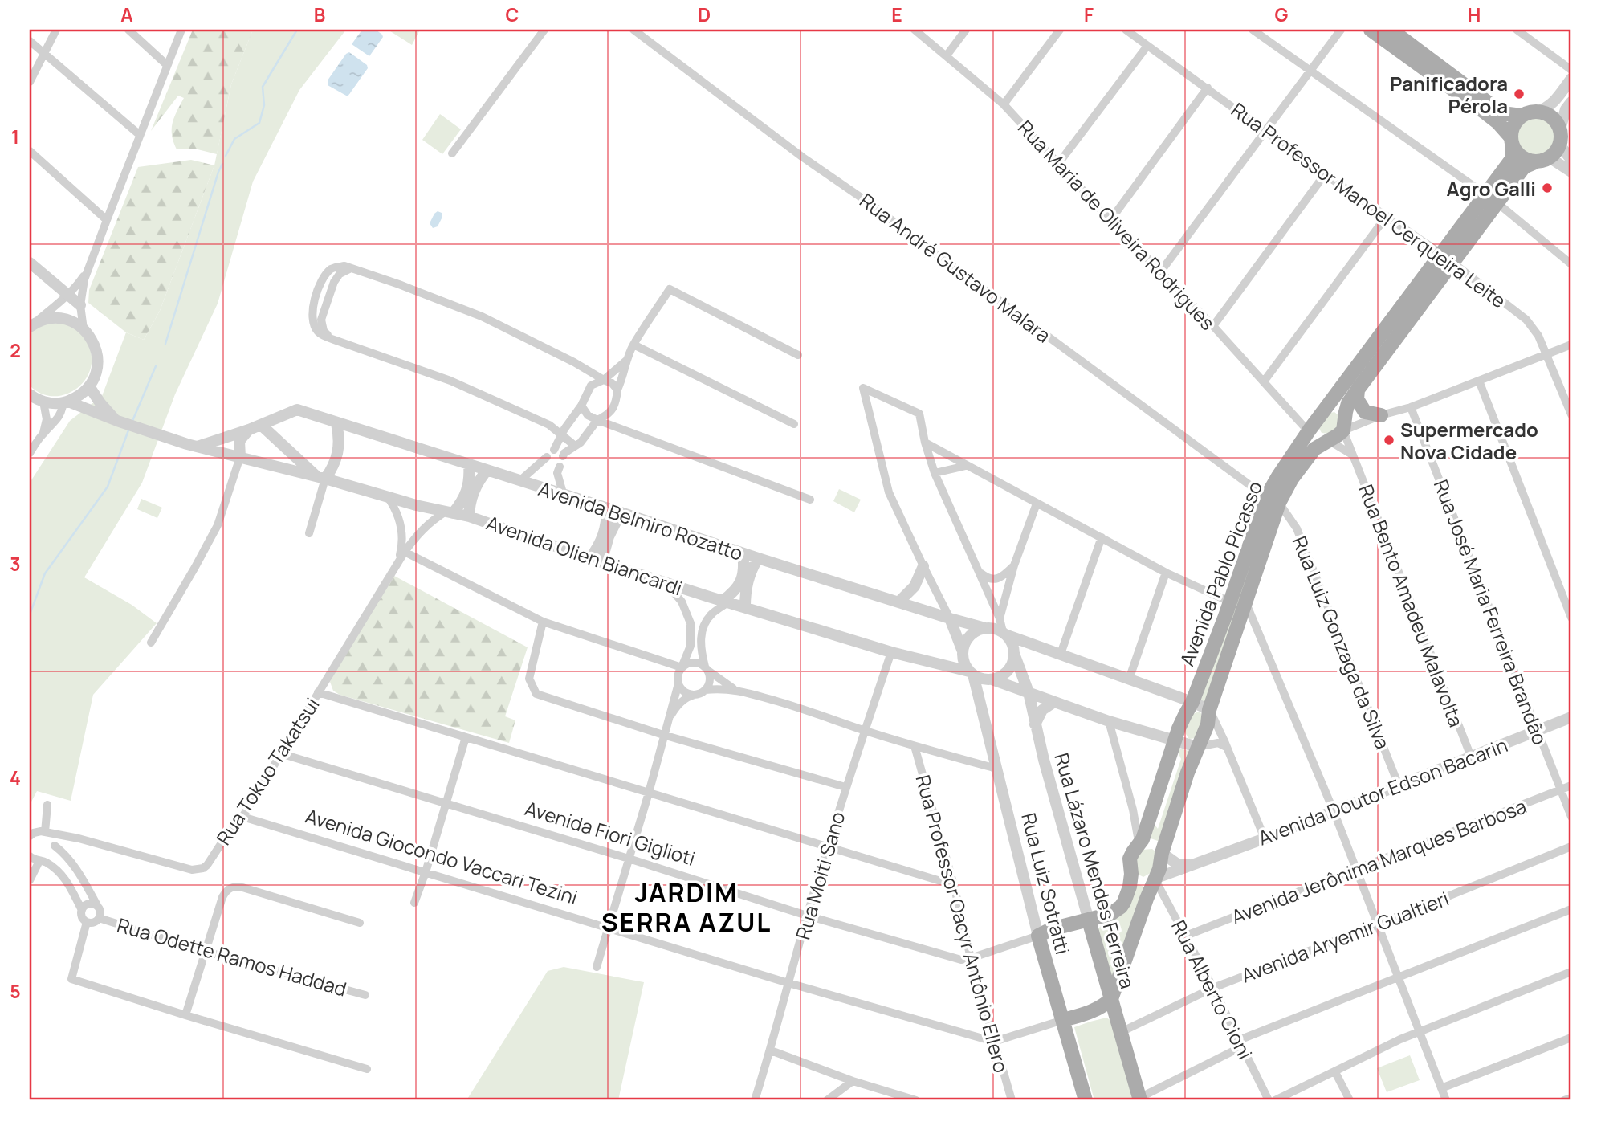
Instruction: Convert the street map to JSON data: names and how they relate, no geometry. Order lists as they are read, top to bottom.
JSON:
{
  "streets": {
    "main road": [
      "Avenida Pablo Picasso",
      "Avenida Fiori Giglioti",
      "Rua Lázaro Mendes Ferreira",
      "Rua Luiz Sotratti"
    ],
    "street": [
      "Rua Professor Manoel Cerqueira Leite",
      "Rua Maria de Oliveira Rodrigues",
      "Rua André Gustavo Malara",
      "Avenida Belmiro Rozatto",
      "Avenida Olien Biancardi",
      "Rua Bento Amadeu Malavolta",
      "Rua José Maria Ferreira Brandão",
      "Rua Luiz Gonzaga da Silva",
      "Rua Tokuo Takatsui",
      "Avenida Doutor Edson Bacarin",
      "Avenida Giocondo Vaccari Tezini",
      "Avenida Jerônima Marques Barbosa",
      "Rua Moiti Sano",
      "Rua Professor Oacyr Antônio Ellero",
      "Avenida Aryemir Gualtieri",
      "Rua Odette Ramos Haddad",
      "Rua Alberto Cioni"
    ]
  },
  "crossings": [
    ["Rua Professor Manoel Cerqueira Leite", "Avenida Pablo Picasso"],
    ["Rua Maria de Oliveira Rodrigues", "Avenida Pablo Picasso"],
    ["Rua André Gustavo Malara", "Avenida Pablo Picasso"],
    ["Rua André Gustavo Malara", "Rua Luiz Gonzaga da Silva"],
    ["Avenida Belmiro Rozatto", "Avenida Olien Biancardi"],
    ["Avenida Belmiro Rozatto", "Rua Lázaro Mendes Ferreira"],
    ["Avenida Belmiro Rozatto", "Rua Luiz Sotratti"],
    ["Avenida Olien Biancardi", "Rua Tokuo Takatsui"],
    ["Avenida Olien Biancardi", "Rua Lázaro Mendes Ferreira"],
    ["Avenida Olien Biancardi", "Rua Moiti Sano"],
    ["Avenida Olien Biancardi", "Rua Luiz Sotratti"],
    ["Avenida Pablo Picasso", "Rua Bento Amadeu Malavolta"],
    ["Avenida Pablo Picasso", "Rua Luiz Gonzaga da Silva"],
    ["Avenida Pablo Picasso", "Avenida Doutor Edson Bacarin"],
    ["Avenida Pablo Picasso", "Avenida Fiori Giglioti"],
    ["Avenida Pablo Picasso", "Rua Lázaro Mendes Ferreira"],
    ["Avenida Pablo Picasso", "Rua Alberto Cioni"],
    ["Rua Bento Amadeu Malavolta", "Avenida Doutor Edson Bacarin"],
    ["Rua José Maria Ferreira Brandão", "Avenida Doutor Edson Bacarin"],
    ["Rua José Maria Ferreira Brandão", "Avenida Jerônima Marques Barbosa"],
    ["Rua Luiz Gonzaga da Silva", "Avenida Doutor Edson Bacarin"],
    ["Rua Tokuo Takatsui", "Avenida Fiori Giglioti"],
    ["Rua Tokuo Takatsui", "Avenida Giocondo Vaccari Tezini"],
    ["Avenida Doutor Edson Bacarin", "Rua Alberto Cioni"],
    ["Avenida Fiori Giglioti", "Rua Lázaro Mendes Ferreira"],
    ["Avenida Fiori Giglioti", "Rua Moiti Sano"],
    ["Avenida Fiori Giglioti", "Rua Luiz Sotratti"],
    ["Avenida Fiori Giglioti", "Rua Professor Oacyr Antônio Ellero"],
    ["Avenida Giocondo Vaccari Tezini", "Rua Moiti Sano"],
    ["Avenida Giocondo Vaccari Tezini", "Rua Professor Oacyr Antônio Ellero"],
    ["Avenida Jerônima Marques Barbosa", "Rua Alberto Cioni"],
    ["Rua Lázaro Mendes Ferreira", "Rua Luiz Sotratti"],
    ["Rua Lázaro Mendes Ferreira", "Avenida Aryemir Gualtieri"],
    ["Avenida Aryemir Gualtieri", "Rua Alberto Cioni"]
  ],
  "districts": ["JARDIM SERRA AZUL"],
  "places": ["Panificadora Pérola", "Agro Galli", "Supermercado Nova Cidade"],
  "grid": {
    "columns": [
      "A",
      "B",
      "C",
      "D",
      "E",
      "F",
      "G",
      "H"
    ],
    "rows": [
      "1",
      "2",
      "3",
      "4",
      "5"
    ]
  }
}
